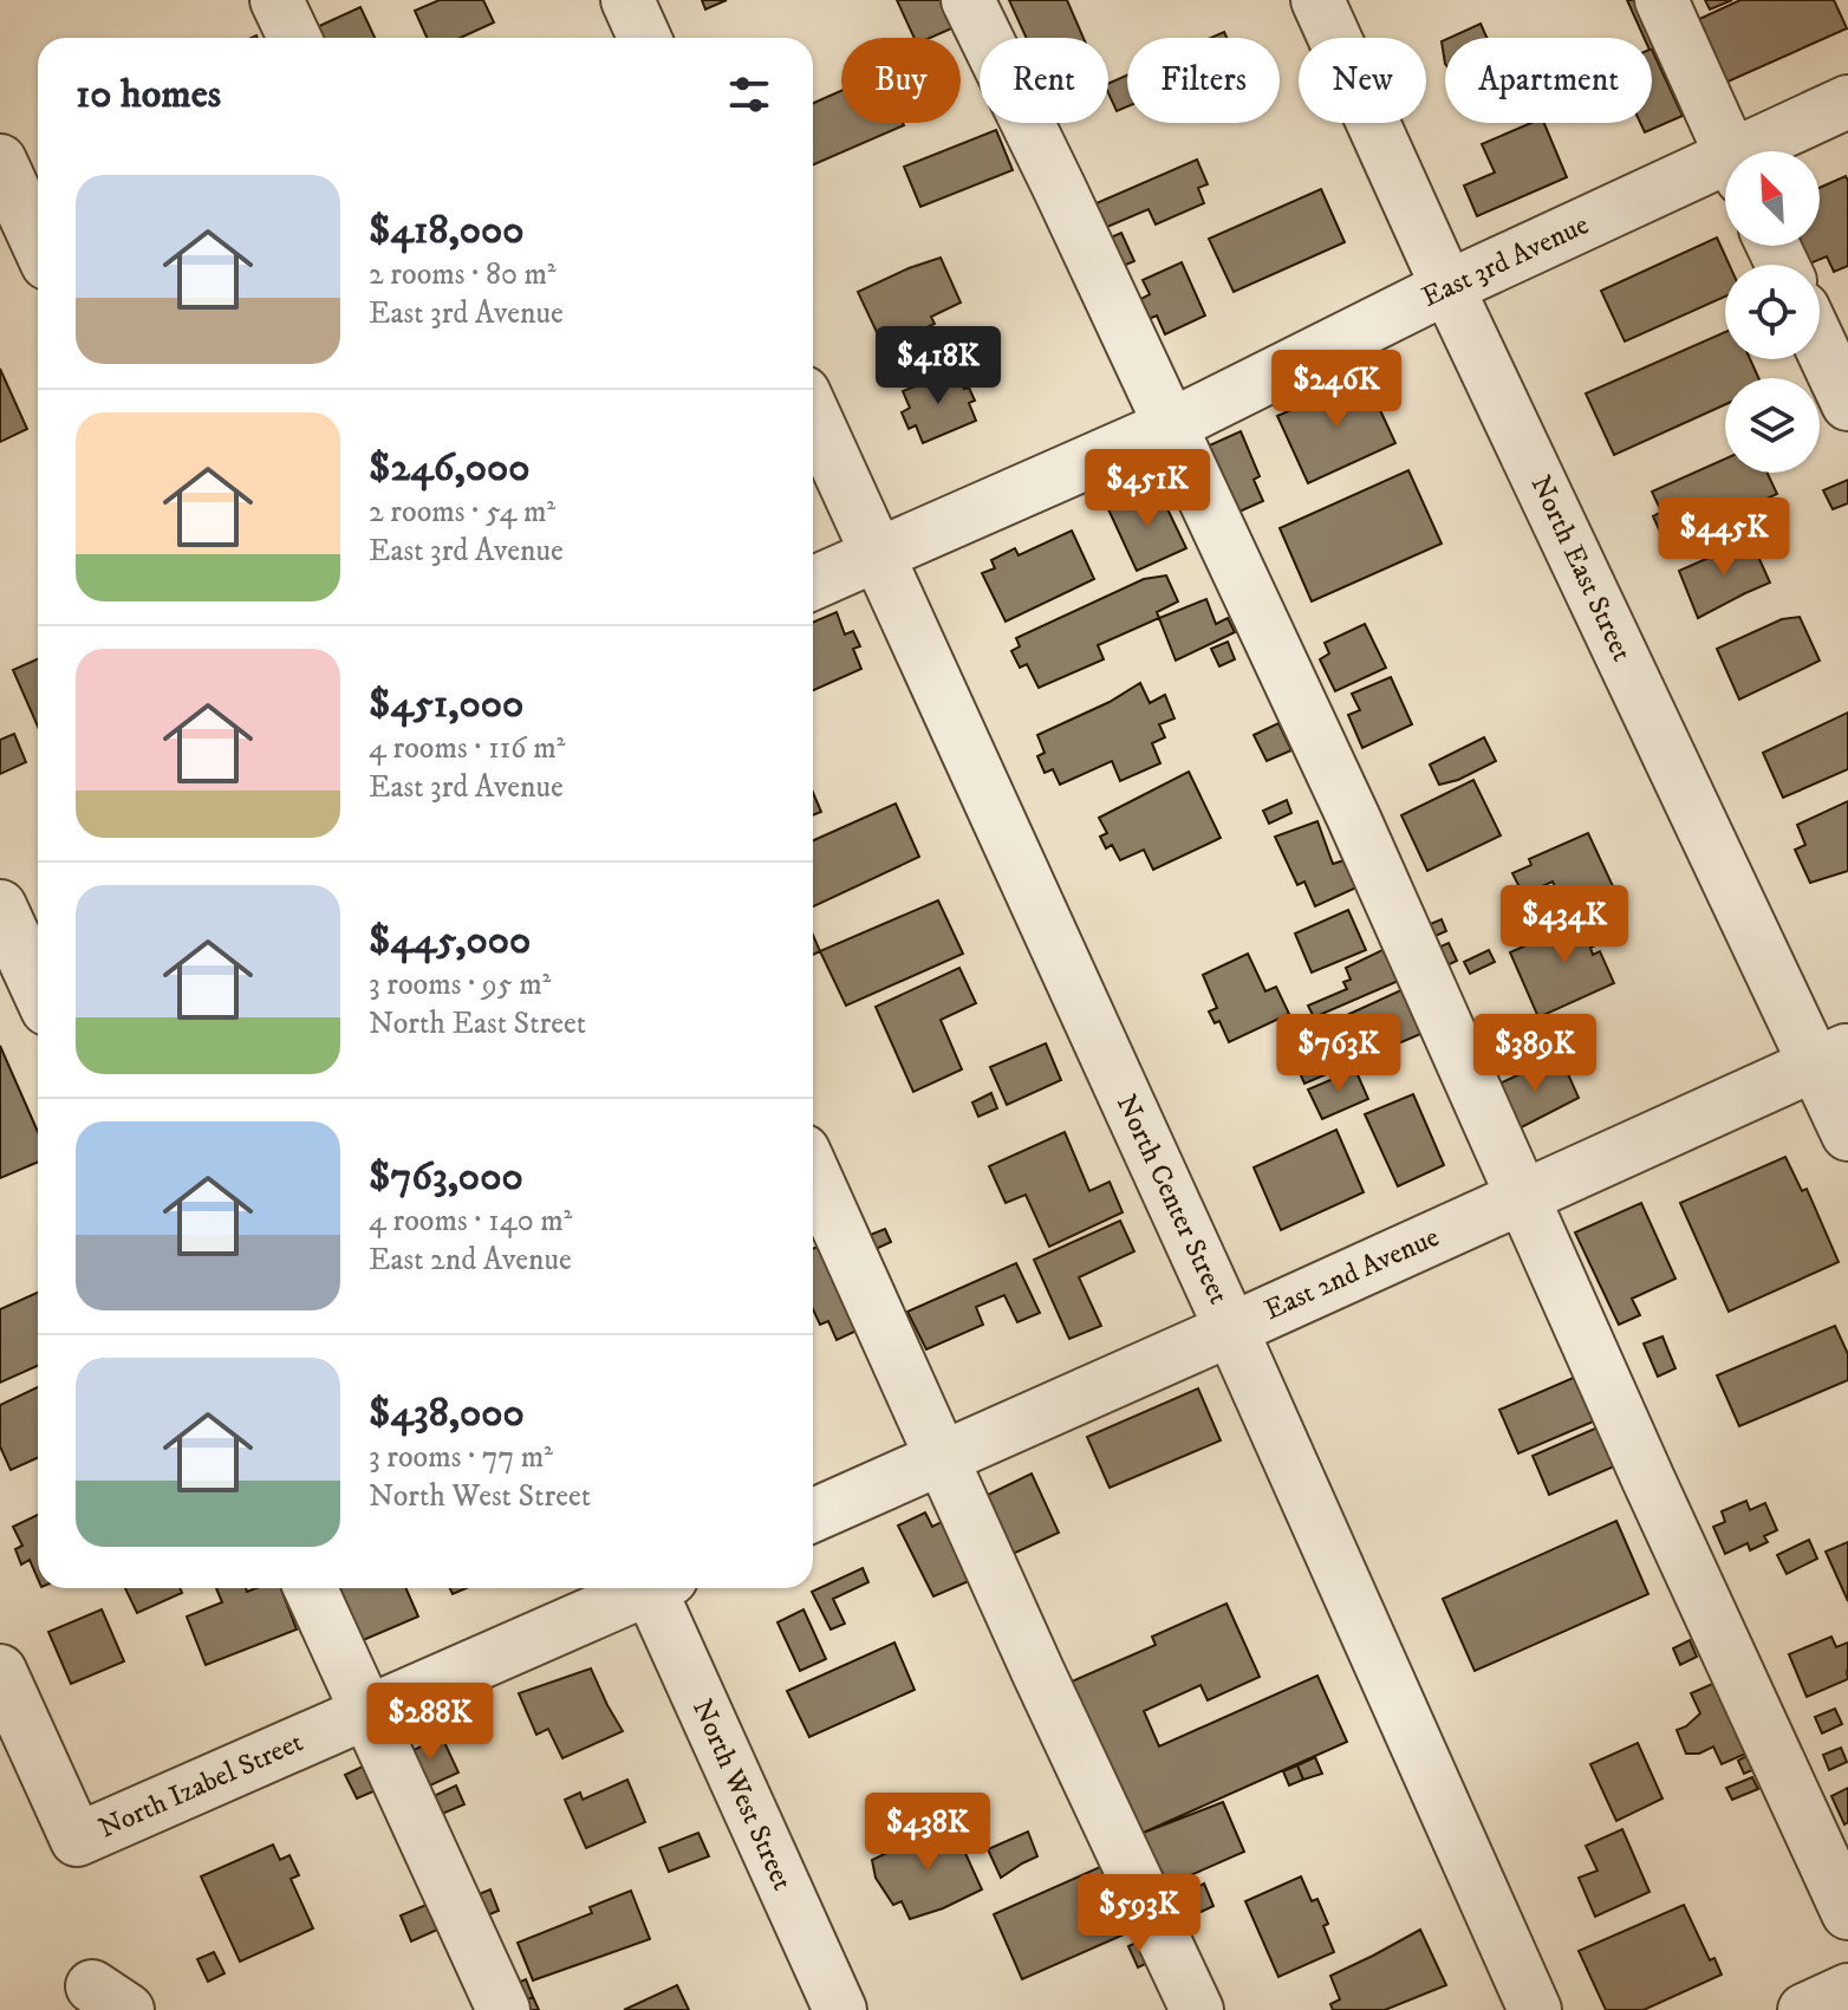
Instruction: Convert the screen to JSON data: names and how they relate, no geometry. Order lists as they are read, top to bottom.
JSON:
{
  "streets": {
    "street": [
      "East 3rd Avenue",
      "North East Street",
      "North Center Street",
      "East 2nd Avenue",
      "North Izabel Street",
      "North West Street"
    ]
  },
  "crossings": [
    ["East 3rd Avenue", "North East Street"],
    ["East 3rd Avenue", "North Center Street"],
    ["North East Street", "East 2nd Avenue"],
    ["North Center Street", "East 2nd Avenue"]
  ],
  "north": "top left",
  "page": {
    "chip": [
      "Buy",
      "Rent",
      "Filters",
      "New",
      "Apartment"
    ],
    "heading": "10 homes",
    "list": [
      {
        "name": "$418,000",
        "note": "2 rooms · 80 m² · East 3rd Avenue"
      },
      {
        "name": "$246,000",
        "note": "2 rooms · 54 m² · East 3rd Avenue"
      },
      {
        "name": "$451,000",
        "note": "4 rooms · 116 m² · East 3rd Avenue"
      },
      {
        "name": "$445,000",
        "note": "3 rooms · 95 m² · North East Street"
      },
      {
        "name": "$763,000",
        "note": "4 rooms · 140 m² · East 2nd Avenue"
      },
      {
        "name": "$438,000",
        "note": "3 rooms · 77 m² · North West Street"
      }
    ],
    "price": [
      "$418K",
      "$246K",
      "$451K",
      "$445K",
      "$434K",
      "$763K",
      "$389K",
      "$288K",
      "$438K",
      "$593K"
    ]
  }
}
